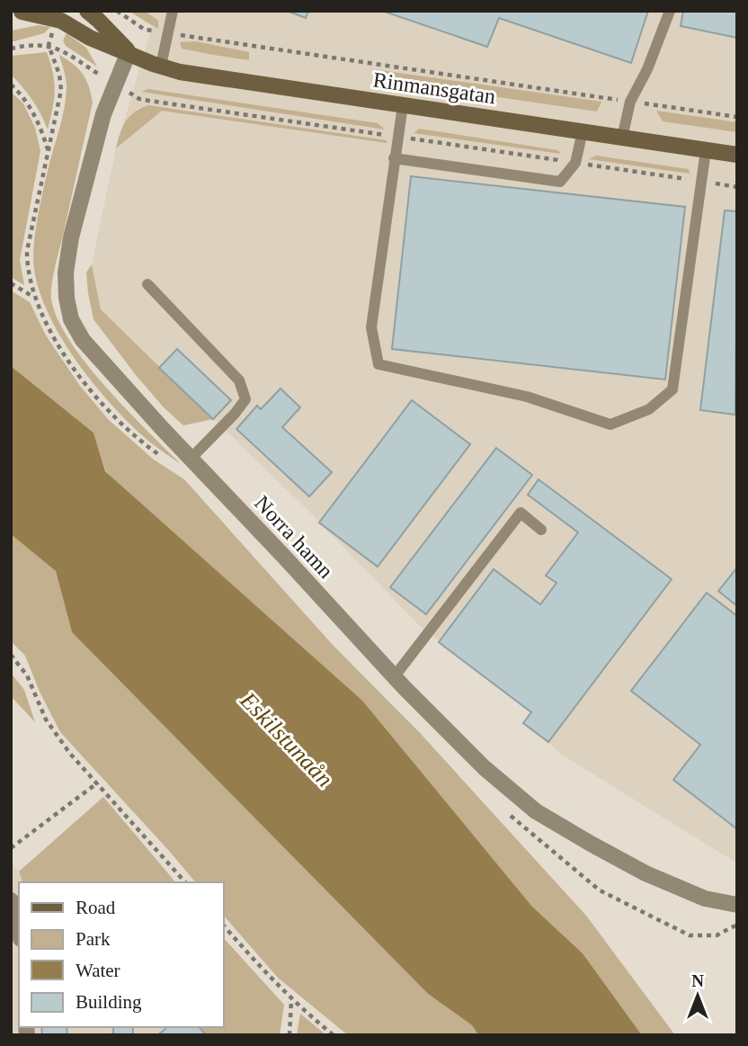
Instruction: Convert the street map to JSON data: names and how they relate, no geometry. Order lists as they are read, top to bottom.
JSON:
{
  "streets": {
    "street": ["Rinmansgatan", "Norra hamn"]
  },
  "crossings": [
    ["Rinmansgatan", "Norra hamn"]
  ],
  "water": ["Eskilstunaån"],
  "legend": [
    "Road",
    "Park",
    "Water",
    "Building"
  ],
  "north": "top"
}
